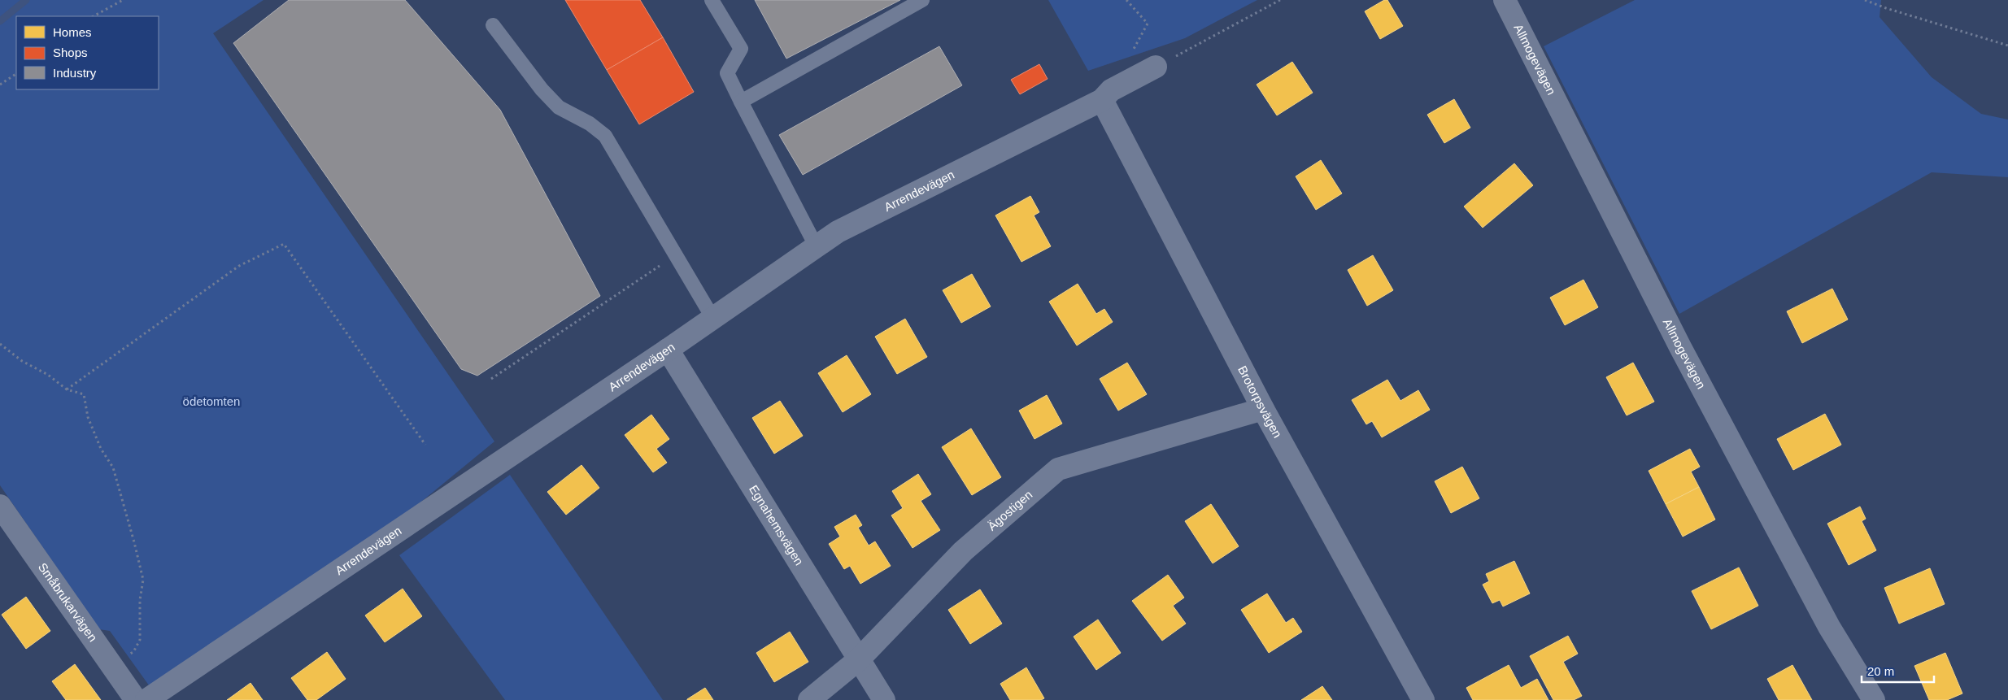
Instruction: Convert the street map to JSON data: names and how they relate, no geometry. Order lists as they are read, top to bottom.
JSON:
{
  "streets": {
    "street": [
      "Allmogevägen",
      "Arrendevägen",
      "Brotorpsvägen",
      "Ägostigen",
      "Egnahemsvägen",
      "Småbrukarvägen"
    ]
  },
  "crossings": [
    ["Arrendevägen", "Brotorpsvägen"],
    ["Arrendevägen", "Egnahemsvägen"],
    ["Brotorpsvägen", "Ägostigen"],
    ["Ägostigen", "Egnahemsvägen"]
  ],
  "parks": ["ödetomten"],
  "legend": ["Homes", "Shops", "Industry"],
  "scale_bar": "20 m"
}
